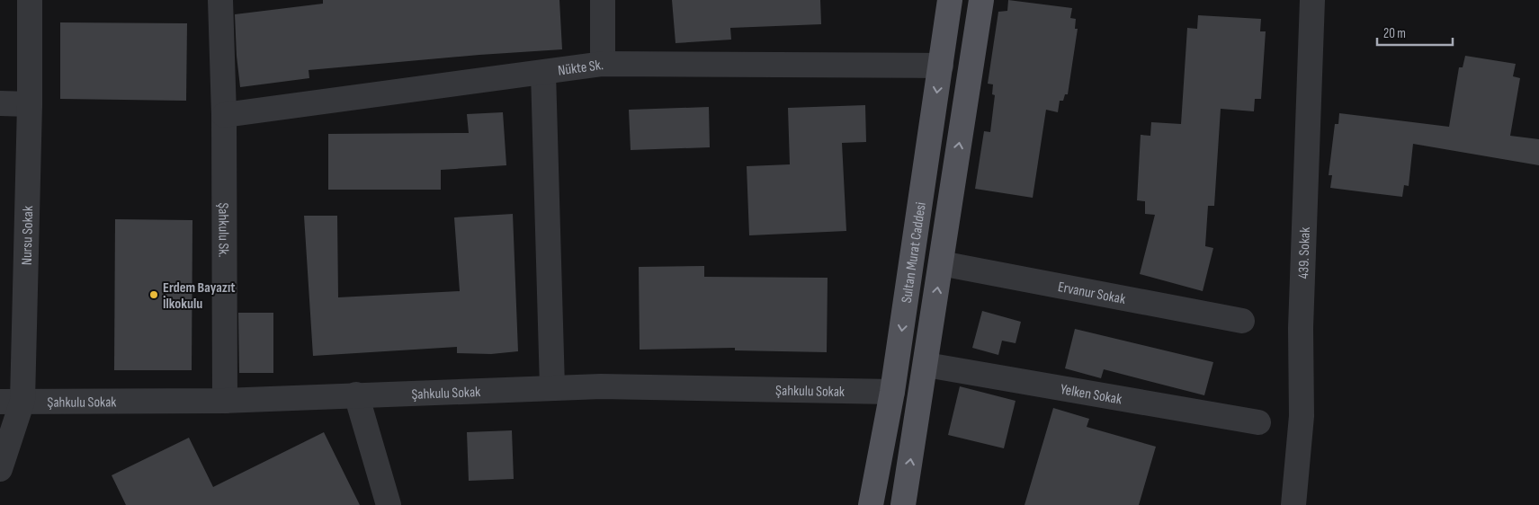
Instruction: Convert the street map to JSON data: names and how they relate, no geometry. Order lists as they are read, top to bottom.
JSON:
{
  "streets": {
    "main road": ["Sultan Murat Caddesi"],
    "street": [
      "Nükte Sk.",
      "Şahkulu Sk.",
      "Nursu Sokak",
      "439. Sokak",
      "Ervanur Sokak",
      "Şahkulu Sokak",
      "Yelken Sokak"
    ]
  },
  "crossings": [
    ["Nükte Sk.", "Şahkulu Sk."],
    ["Nükte Sk.", "Sultan Murat Caddesi"],
    ["Şahkulu Sk.", "Şahkulu Sokak"],
    ["Nursu Sokak", "Şahkulu Sokak"],
    ["Sultan Murat Caddesi", "Ervanur Sokak"],
    ["Sultan Murat Caddesi", "Şahkulu Sokak"],
    ["Sultan Murat Caddesi", "Yelken Sokak"]
  ],
  "places": ["Erdem Bayazıt İlkokulu"],
  "scale_bar": "20 m"
}
